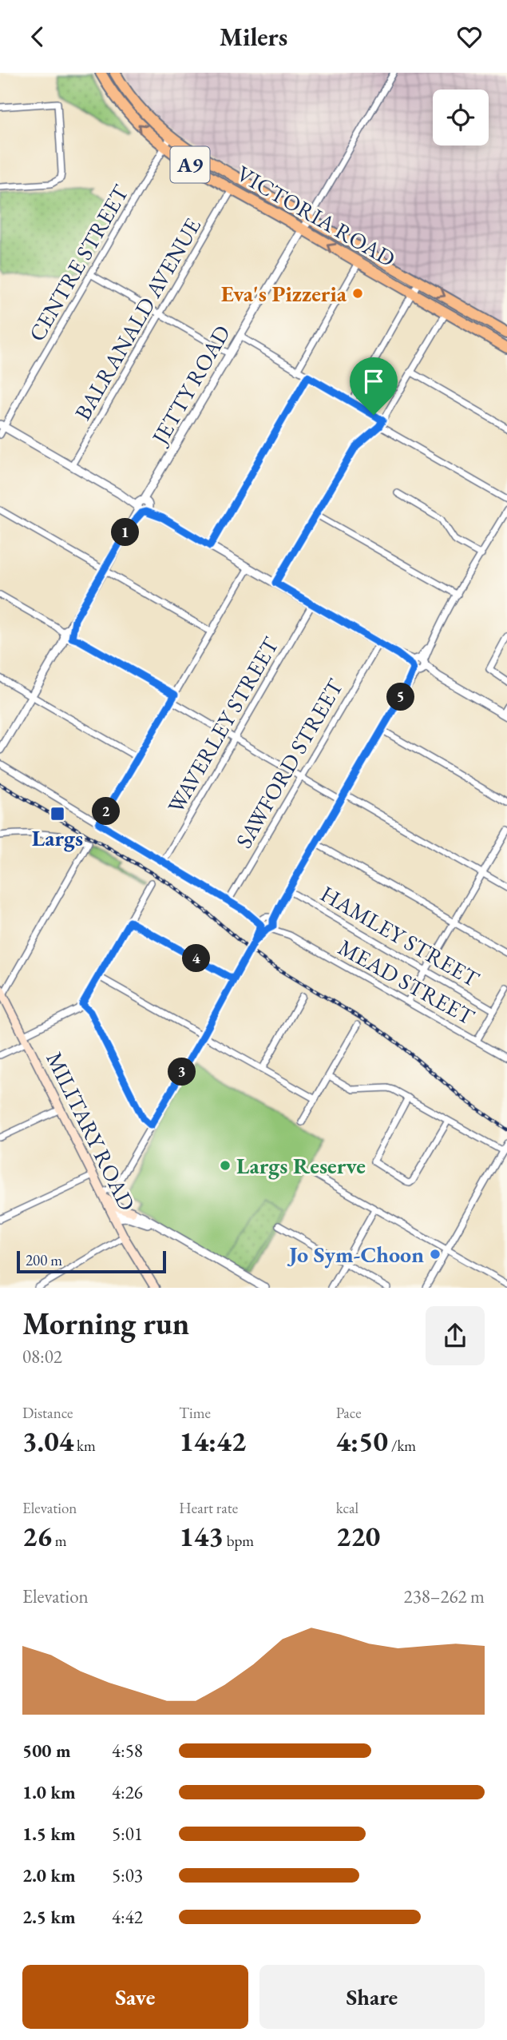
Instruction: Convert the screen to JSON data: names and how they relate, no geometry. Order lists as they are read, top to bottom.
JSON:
{
  "streets": {
    "highway": ["A9", "VICTORIA ROAD"],
    "main road": ["MILITARY ROAD"],
    "street": [
      "CENTRE STREET",
      "BALRANALD AVENUE",
      "JETTY ROAD",
      "WAVERLEY STREET",
      "SAWFORD STREET",
      "HAMLEY STREET",
      "MEAD STREET"
    ]
  },
  "crossings": [
    ["VICTORIA ROAD", "CENTRE STREET"],
    ["VICTORIA ROAD", "BALRANALD AVENUE"],
    ["VICTORIA ROAD", "JETTY ROAD"],
    ["WAVERLEY STREET", "MEAD STREET"],
    ["SAWFORD STREET", "MEAD STREET"]
  ],
  "places": {
    "other": ["Eva's Pizzeria", "Largs Reserve", "Jo Sym-Choon"],
    "transit": ["Largs"]
  },
  "scale_bar": "200 m",
  "page": {
    "header": "Milers",
    "pins": [
      "1",
      "5",
      "2",
      "4",
      "3"
    ],
    "scale": "200 m",
    "heading": ["Morning run", "08:02"],
    "stats": [
      ["Distance", "3.04 km"],
      ["Time", "14:42"],
      ["Pace", "4:50 /km"],
      ["Elevation", "26 m"],
      ["Heart rate", "143 bpm"],
      ["kcal", "220"]
    ],
    "chart": ["Elevation", "238–262 m"],
    "list": [
      {
        "name": "500 m",
        "note": "4:58"
      },
      {
        "name": "1.0 km",
        "note": "4:26"
      },
      {
        "name": "1.5 km",
        "note": "5:01"
      },
      {
        "name": "2.0 km",
        "note": "5:03"
      },
      {
        "name": "2.5 km",
        "note": "4:42"
      }
    ],
    "buttons": ["Save", "Share"]
  }
}
